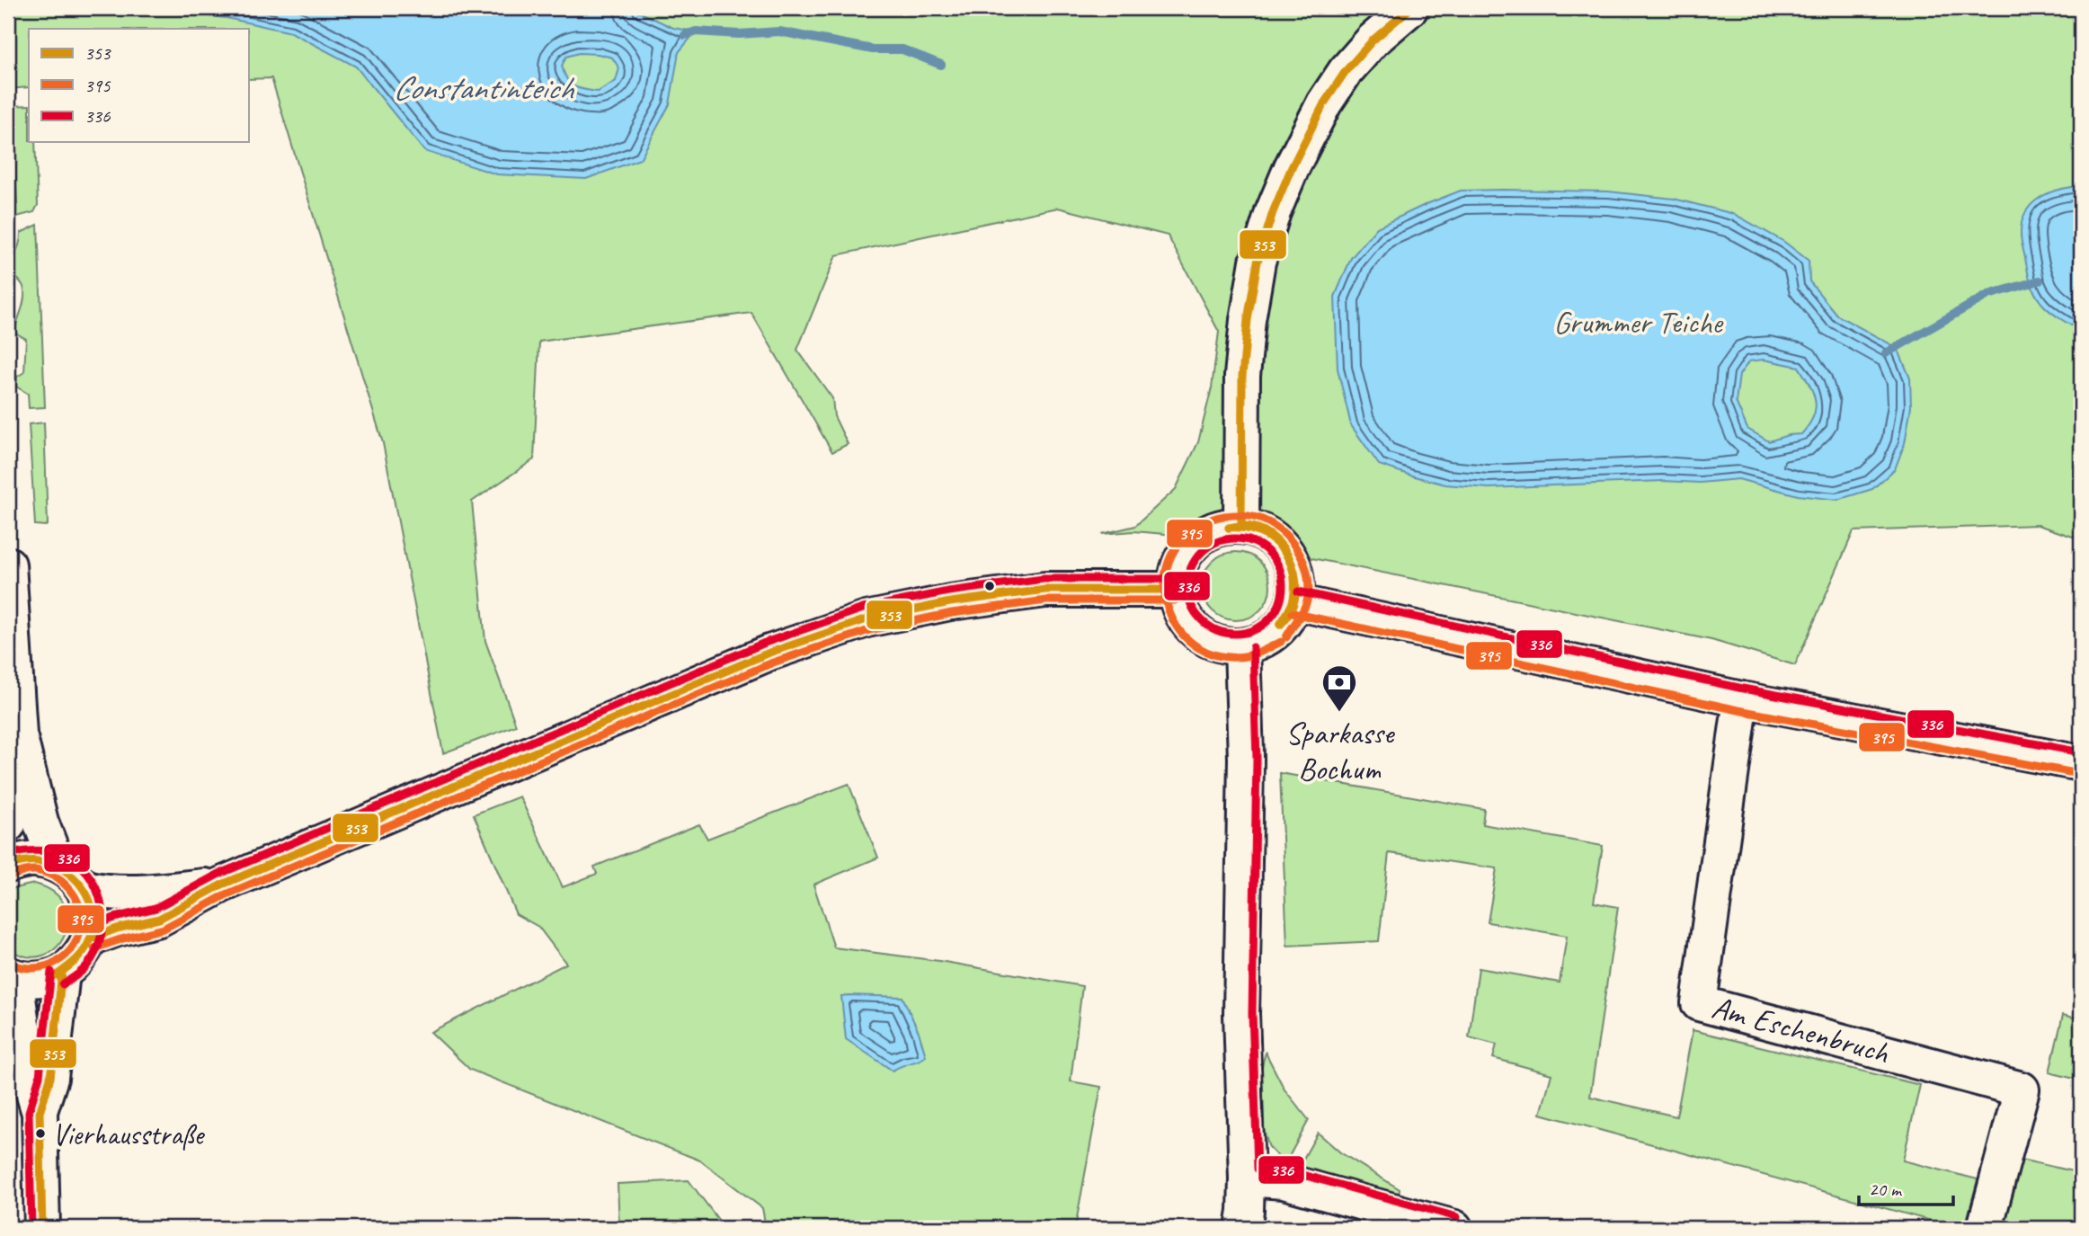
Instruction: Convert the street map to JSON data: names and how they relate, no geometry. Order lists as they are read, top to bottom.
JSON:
{
  "streets": {
    "street": ["Am Eschenbruch"]
  },
  "water": ["Constantinteich"],
  "parks": ["Grummer Teiche"],
  "places": {
    "bank": ["Sparkasse Bochum"],
    "other": ["Vierhausstraße"]
  },
  "lines": ["transit line 353", "transit line 395", "transit line 336"],
  "legend": ["353", "395", "336"],
  "scale_bar": "20 m"
}
